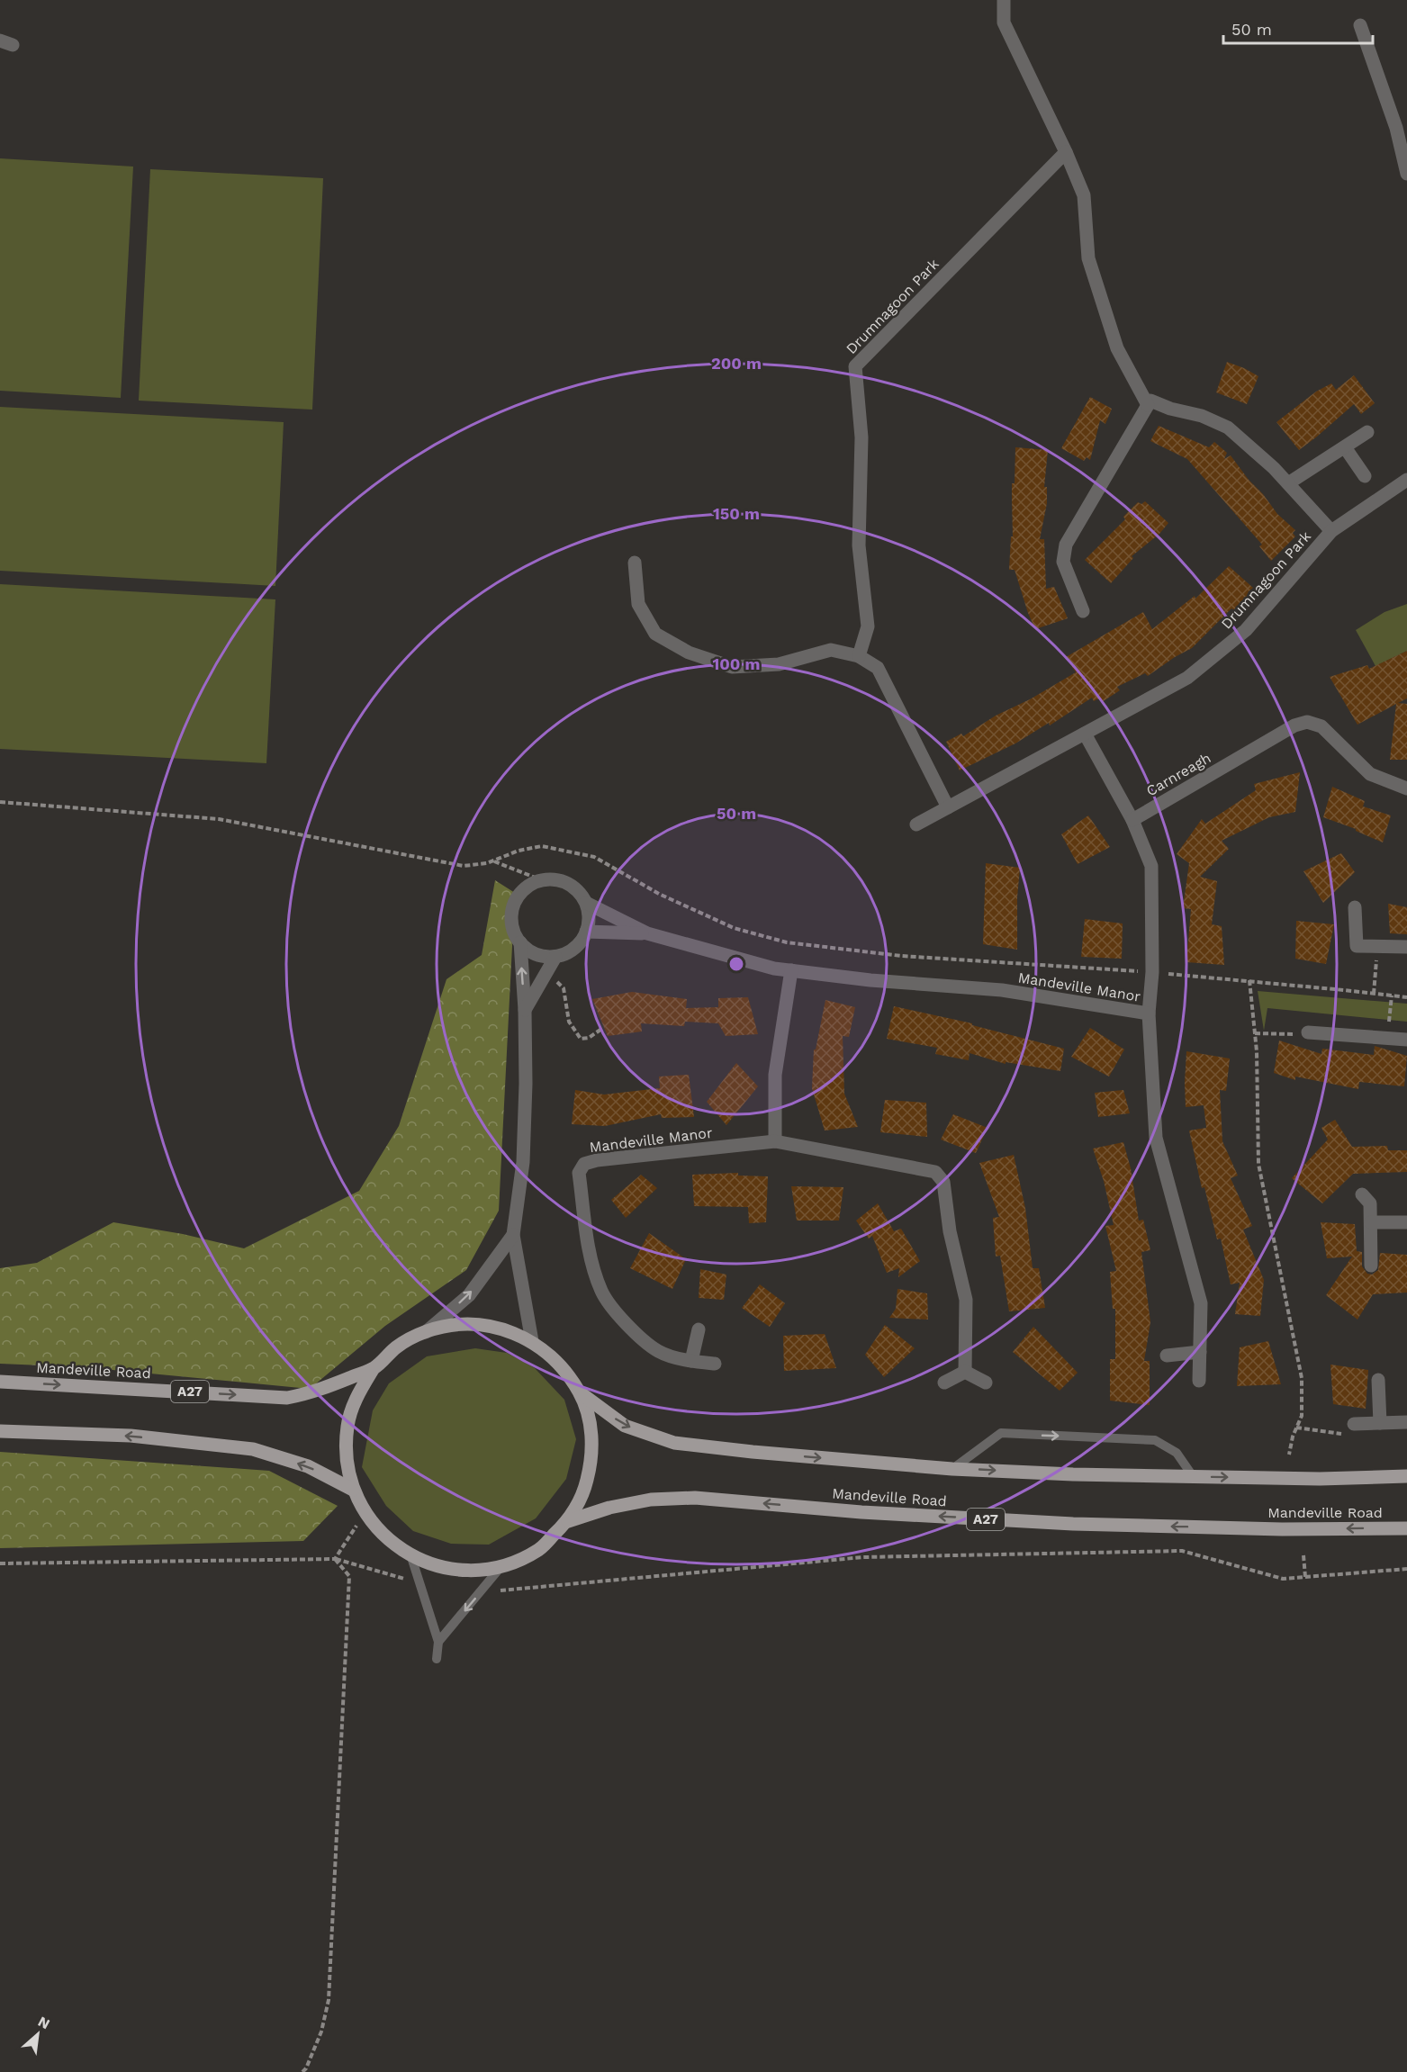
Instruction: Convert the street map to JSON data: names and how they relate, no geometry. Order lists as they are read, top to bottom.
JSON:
{
  "streets": {
    "main road": ["Mandeville Road", "A27"],
    "street": ["Drumnagoon Park", "Carnreagh", "Mandeville Manor"]
  },
  "crossings": [
    ["Mandeville Road", "A27"]
  ],
  "scale_bar": "50 m",
  "north": "top right",
  "rings": [
    "200 m",
    "150 m",
    "100 m",
    "50 m"
  ]
}
